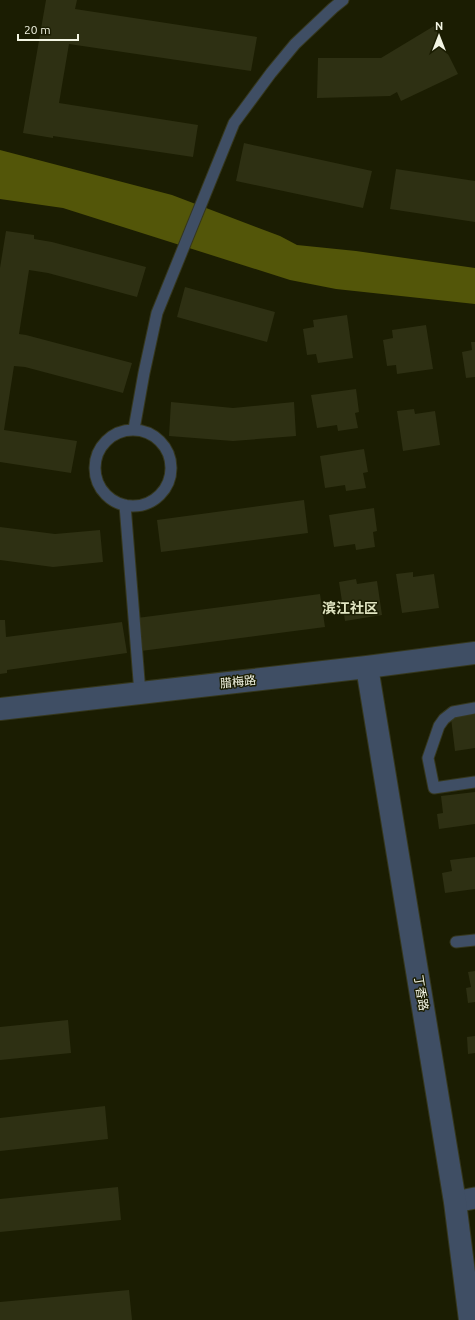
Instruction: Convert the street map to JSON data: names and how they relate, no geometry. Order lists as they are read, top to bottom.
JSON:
{
  "streets": {
    "street": ["腊梅路", "丁香路"]
  },
  "crossings": [
    ["腊梅路", "丁香路"]
  ],
  "districts": ["滨江社区"],
  "scale_bar": "20 m",
  "north": "top"
}
